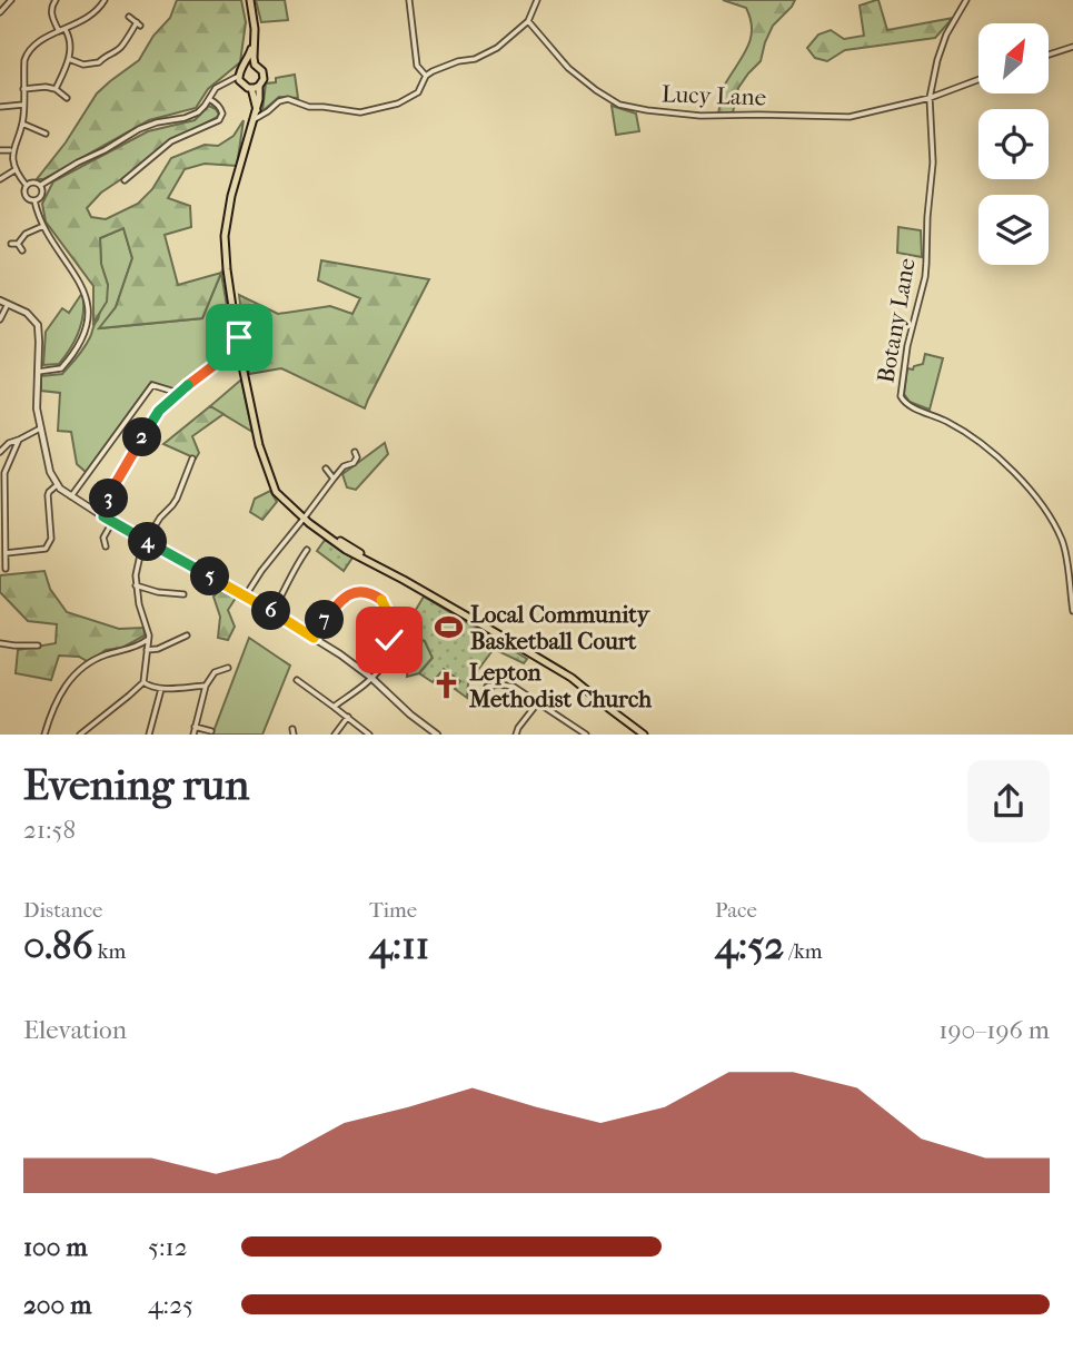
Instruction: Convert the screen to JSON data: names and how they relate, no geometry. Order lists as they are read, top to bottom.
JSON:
{
  "streets": {
    "street": ["Lucy Lane", "Botany Lane"]
  },
  "crossings": [
    ["Lucy Lane", "Botany Lane"]
  ],
  "places": {
    "sports": ["Local Community Basketball Court"],
    "church": ["Lepton Methodist Church"]
  },
  "north": "top right",
  "page": {
    "pins": [
      "2",
      "3",
      "4",
      "5",
      "6",
      "7"
    ],
    "heading": ["Evening run", "21:58"],
    "stats": [
      ["Distance", "0.86 km"],
      ["Time", "4:11"],
      ["Pace", "4:52 /km"]
    ],
    "chart": ["Elevation", "190–196 m"],
    "list": [
      {
        "name": "100 m",
        "note": "5:12"
      },
      {
        "name": "200 m",
        "note": "4:25"
      }
    ]
  }
}
